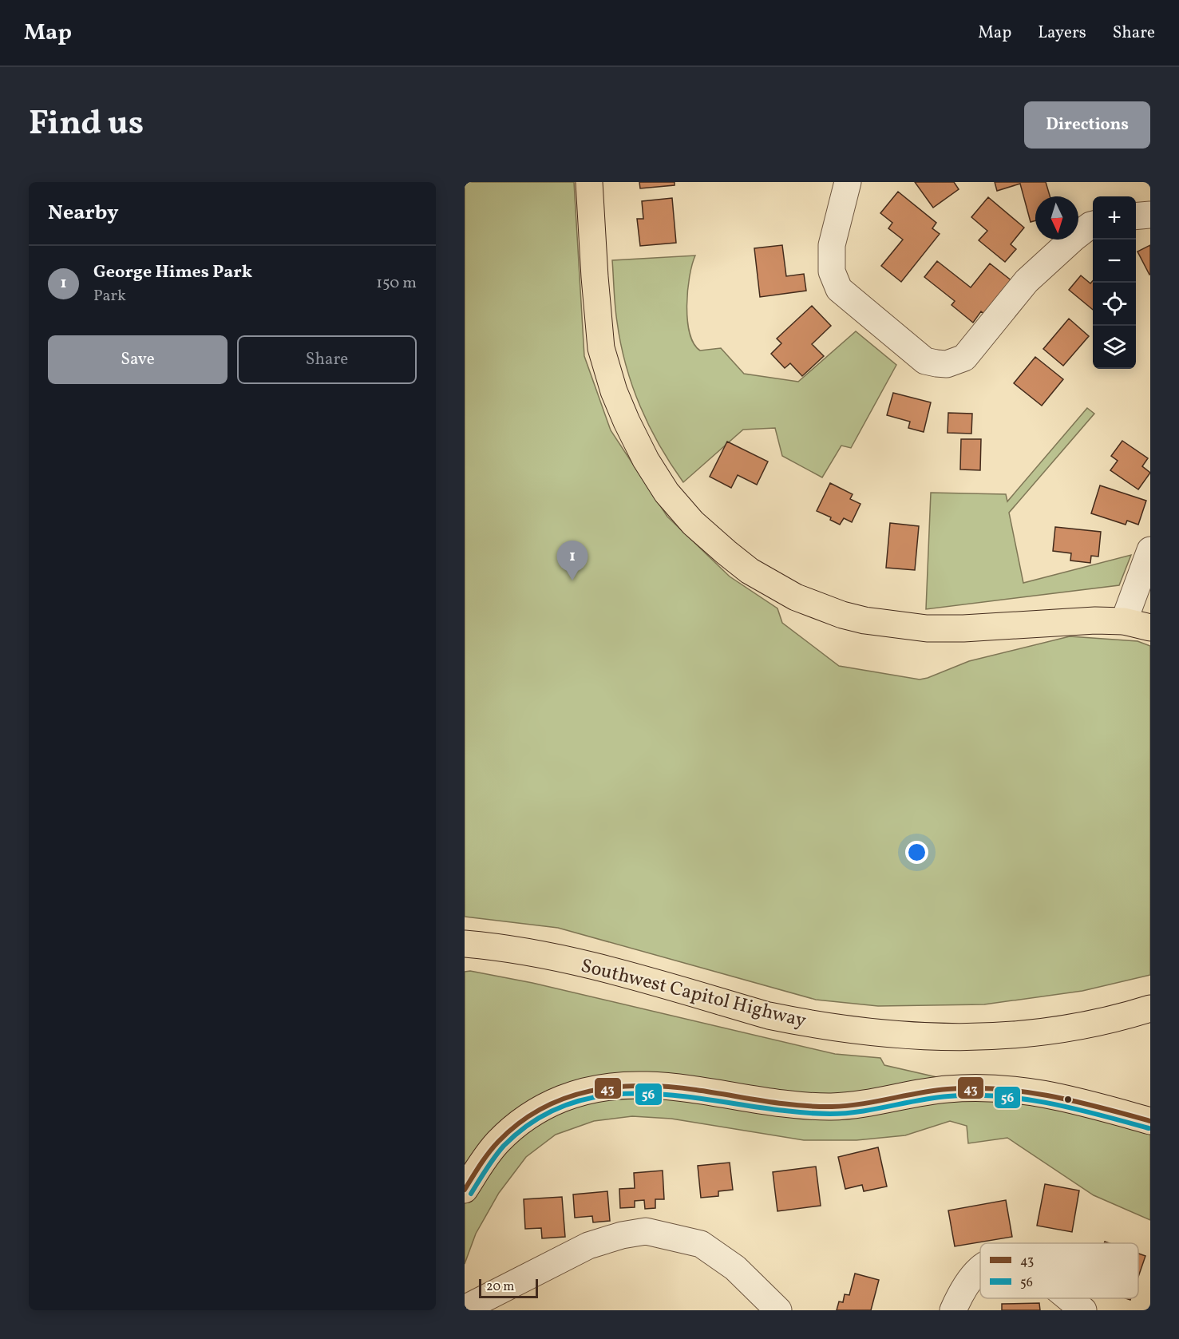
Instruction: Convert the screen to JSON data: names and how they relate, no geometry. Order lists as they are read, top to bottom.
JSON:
{
  "streets": {
    "main road": ["Southwest Capitol Highway"]
  },
  "lines": ["transit line 43", "transit line 56"],
  "legend": ["43", "56"],
  "scale_bar": "20 m",
  "north": "bottom",
  "page": {
    "header": "Map",
    "nav": ["Map", "Layers", "Share"],
    "title": "Find us",
    "buttons": [
      "Directions",
      ["Save", "Share"]
    ],
    "heading": "Nearby",
    "map_buttons": ["+", "−"],
    "list": [
      {
        "mark": "1",
        "name": "George Himes Park",
        "note": "Park",
        "value": "150 m"
      }
    ],
    "pins": "1",
    "scale": "20 m"
  }
}
